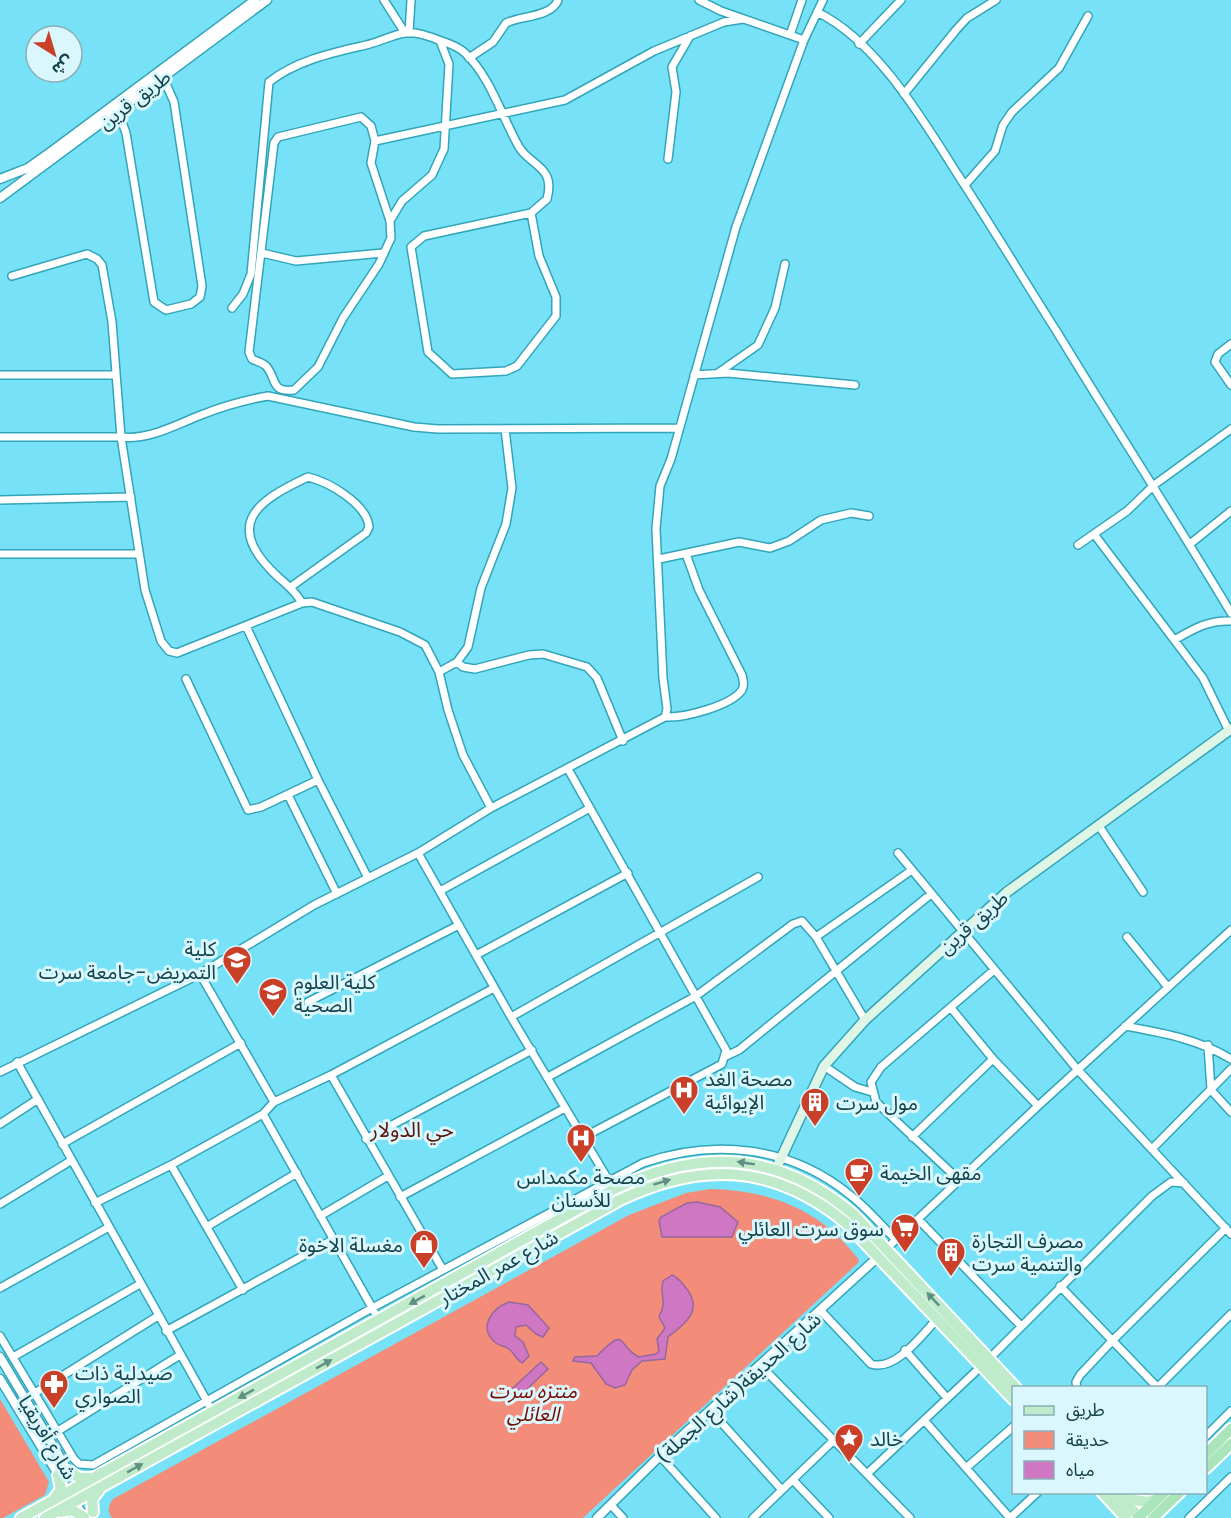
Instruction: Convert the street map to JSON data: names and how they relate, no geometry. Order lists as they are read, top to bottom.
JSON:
{
  "streets": {
    "main road": ["طريق قرين", "شارع عمر المختار"],
    "street": ["شارع الحديقة(شارع الجملة)", "شارع أفريقيا"]
  },
  "crossings": [
    ["شارع عمر المختار", "شارع الحديقة(شارع الجملة)"],
    ["شارع عمر المختار", "شارع أفريقيا"]
  ],
  "districts": ["حي الدولار"],
  "parks": ["منتزه سرت العائلي"],
  "places": {
    "school or university": ["كلية التمريض-جامعة سرت", "كلية العلوم الصحية"],
    "hospital": ["مصحة الغد الإيوائية", "مصحة مكمداس للأسنان"],
    "building": ["مول سرت", "مصرف التجارة والتنمية سرت"],
    "cafe": ["مقهى الخيمة"],
    "supermarket": ["سوق سرت العائلي"],
    "shop": ["مغسلة الاخوة"],
    "pharmacy": ["صيدلية ذات الصواري"],
    "place": ["خالد"]
  },
  "legend": ["طريق", "حديقة", "مياه"],
  "north": "bottom right"
}
